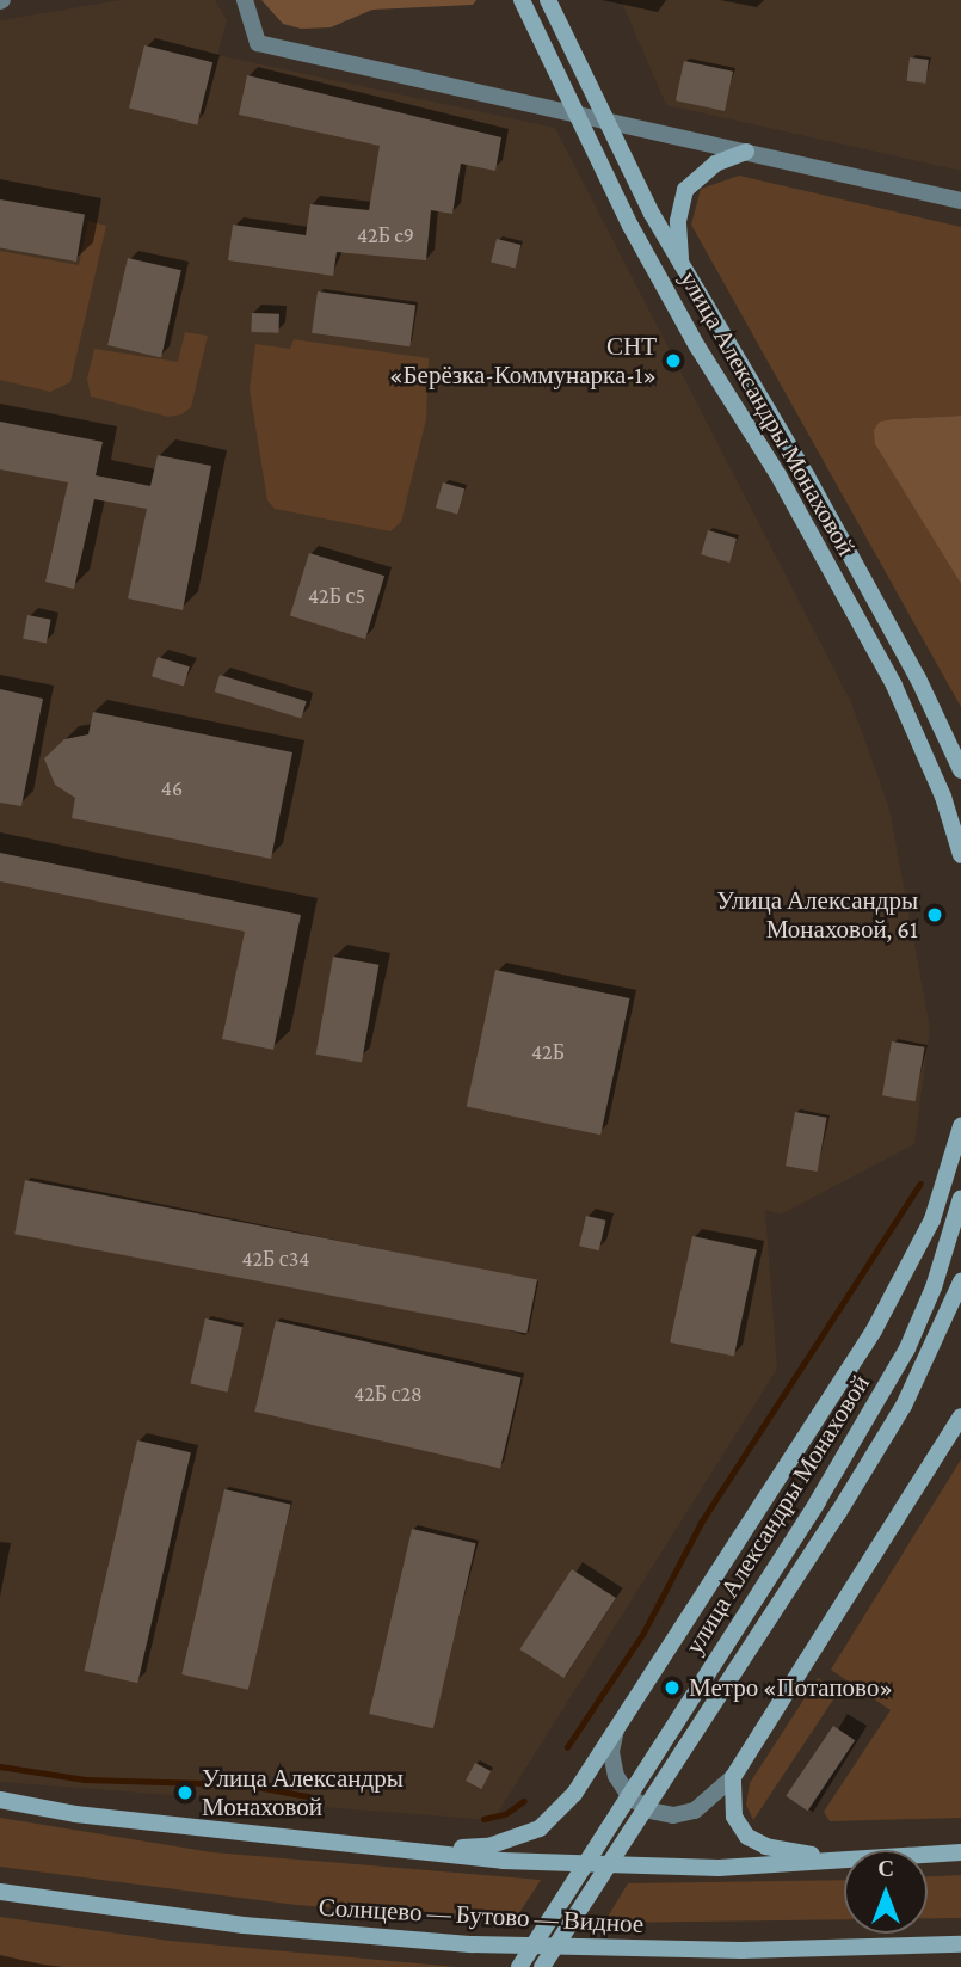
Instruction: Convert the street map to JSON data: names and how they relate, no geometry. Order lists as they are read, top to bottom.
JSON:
{
  "streets": {
    "main road": ["улица Александры Монаховой", "Солнцево — Бутово — Видное"]
  },
  "places": [
    "СНТ «Берёзка-Коммунарка-1»",
    "Улица Александры Монаховой, 61",
    "Метро «Потапово»",
    "Улица Александры Монаховой"
  ],
  "house_numbers": [
    "42Б c9",
    "42Б с5",
    "46",
    "42Б",
    "42Б с34",
    "42Б с28"
  ],
  "north": "top"
}
